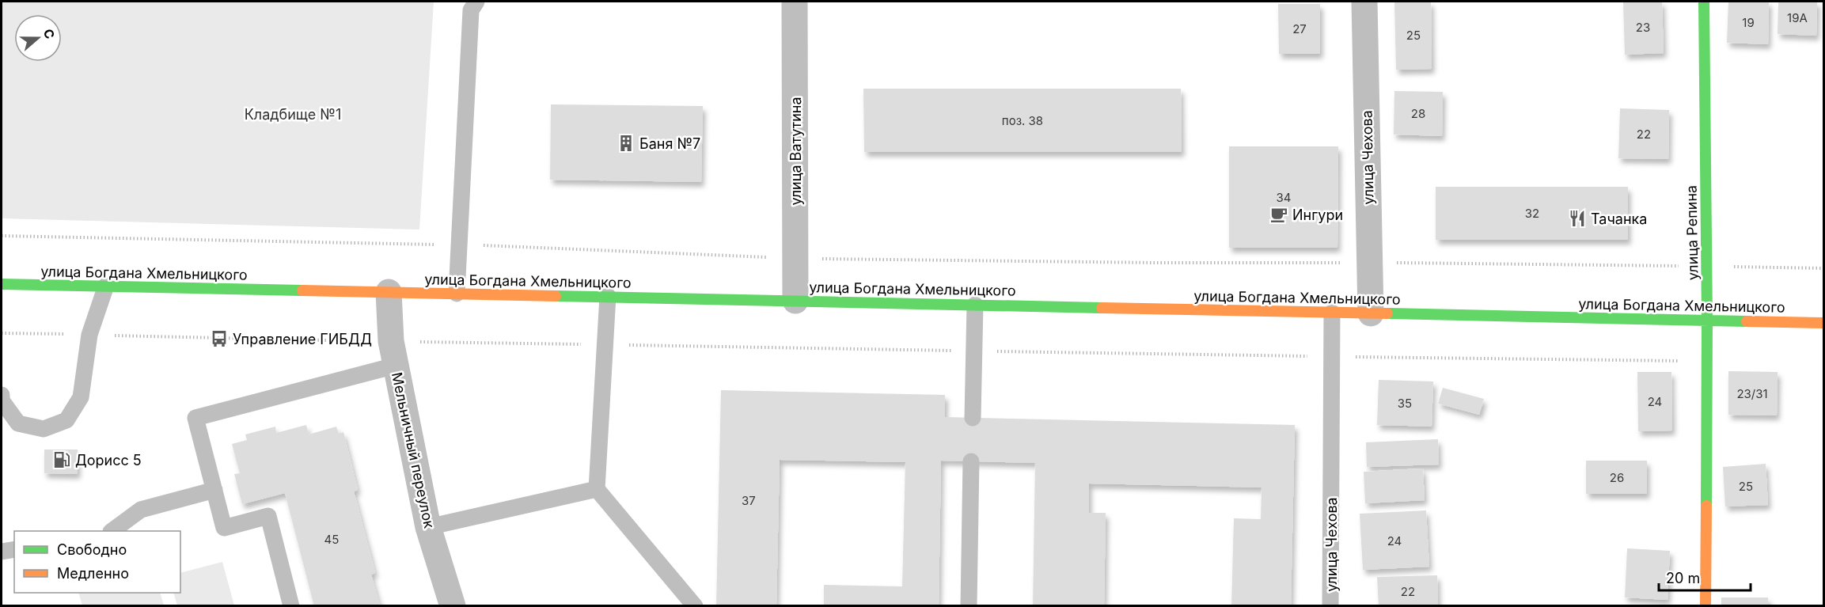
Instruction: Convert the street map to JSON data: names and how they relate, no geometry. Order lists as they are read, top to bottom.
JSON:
{
  "streets": {
    "main road": ["улица Репина", "улица Богдана Хмельницкого"],
    "street": ["улица Ватутина", "улица Чехова", "Мельничный переулок"]
  },
  "crossings": [
    ["улица Ватутина", "улица Богдана Хмельницкого"],
    ["улица Чехова", "улица Богдана Хмельницкого"],
    ["улица Репина", "улица Богдана Хмельницкого"],
    ["улица Богдана Хмельницкого", "Мельничный переулок"]
  ],
  "parks": ["Кладбище №1"],
  "places": {
    "building": ["Баня №7"],
    "cafe": ["Ингури"],
    "restaurant": ["Тачанка"],
    "bus stop": ["Управление ГИБДД"],
    "fuel station": ["Дориcс 5"]
  },
  "house_numbers": [
    "19А",
    "19",
    "23",
    "27",
    "25",
    "28",
    "поз. 38",
    "22",
    "34",
    "32",
    "23/31",
    "24",
    "35",
    "26",
    "25",
    "37",
    "45",
    "24",
    "22"
  ],
  "legend": ["Свободно", "Медленно"],
  "scale_bar": "20 m",
  "north": "right"
}
